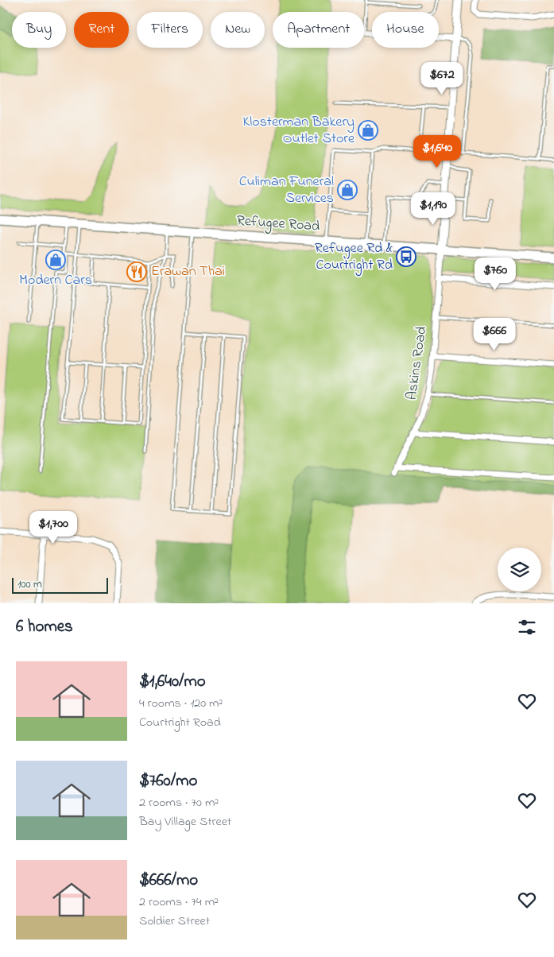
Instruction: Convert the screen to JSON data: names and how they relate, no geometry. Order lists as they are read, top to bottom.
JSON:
{
  "streets": {
    "main road": ["Refugee Road"],
    "street": ["Askins Road"]
  },
  "crossings": [
    ["Refugee Road", "Askins Road"]
  ],
  "places": {
    "shop": ["Klosterman Bakery Outlet Store", "Culiman Funeral Services", "Modern Cars"],
    "bus stop": ["Refugee Rd & Courtright Rd"],
    "restaurant": ["Erawan Thai"]
  },
  "scale_bar": "100 m",
  "page": {
    "chip": [
      "Buy",
      "Rent",
      "Filters",
      "New",
      "Apartment",
      "House"
    ],
    "price": [
      "$672",
      "$1,640",
      "$1,190",
      "$760",
      "$666",
      "$1,700"
    ],
    "scale": "100 m",
    "heading": "6 homes",
    "list": [
      {
        "name": "$1,640/mo",
        "note": "4 rooms · 120 m² · Courtright Road"
      },
      {
        "name": "$760/mo",
        "note": "2 rooms · 70 m² · Bay Village Street"
      },
      {
        "name": "$666/mo",
        "note": "2 rooms · 74 m² · Soldier Street"
      }
    ]
  }
}
